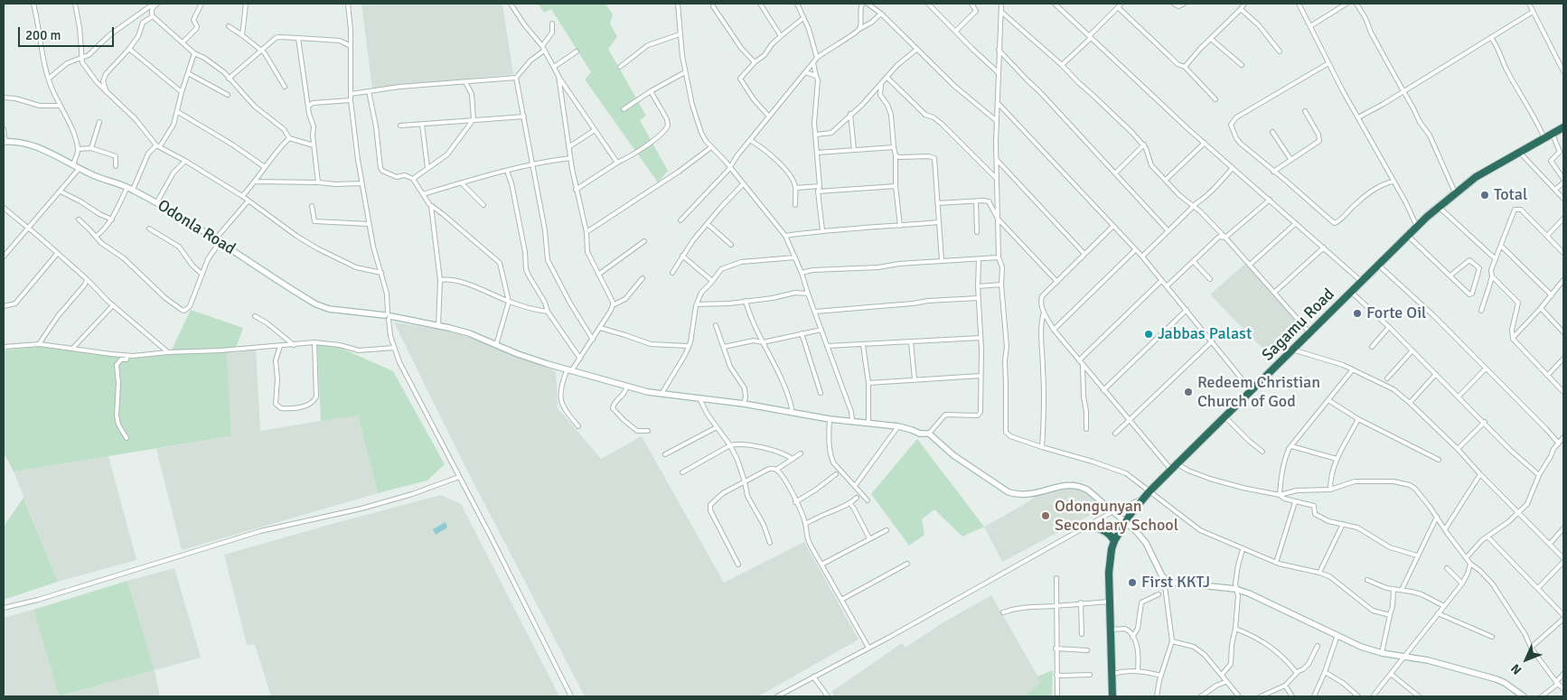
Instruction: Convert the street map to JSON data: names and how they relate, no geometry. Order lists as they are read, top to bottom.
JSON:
{
  "streets": {
    "highway": ["Sagamu Road"],
    "street": ["Odonla Road"]
  },
  "places": [
    "Total",
    "Forte Oil",
    "Jabbas Palast",
    "Redeem Christian Church of God",
    "Odongunyan Secondary School",
    "First KKTJ"
  ],
  "scale_bar": "200 m",
  "north": "bottom left"
}
